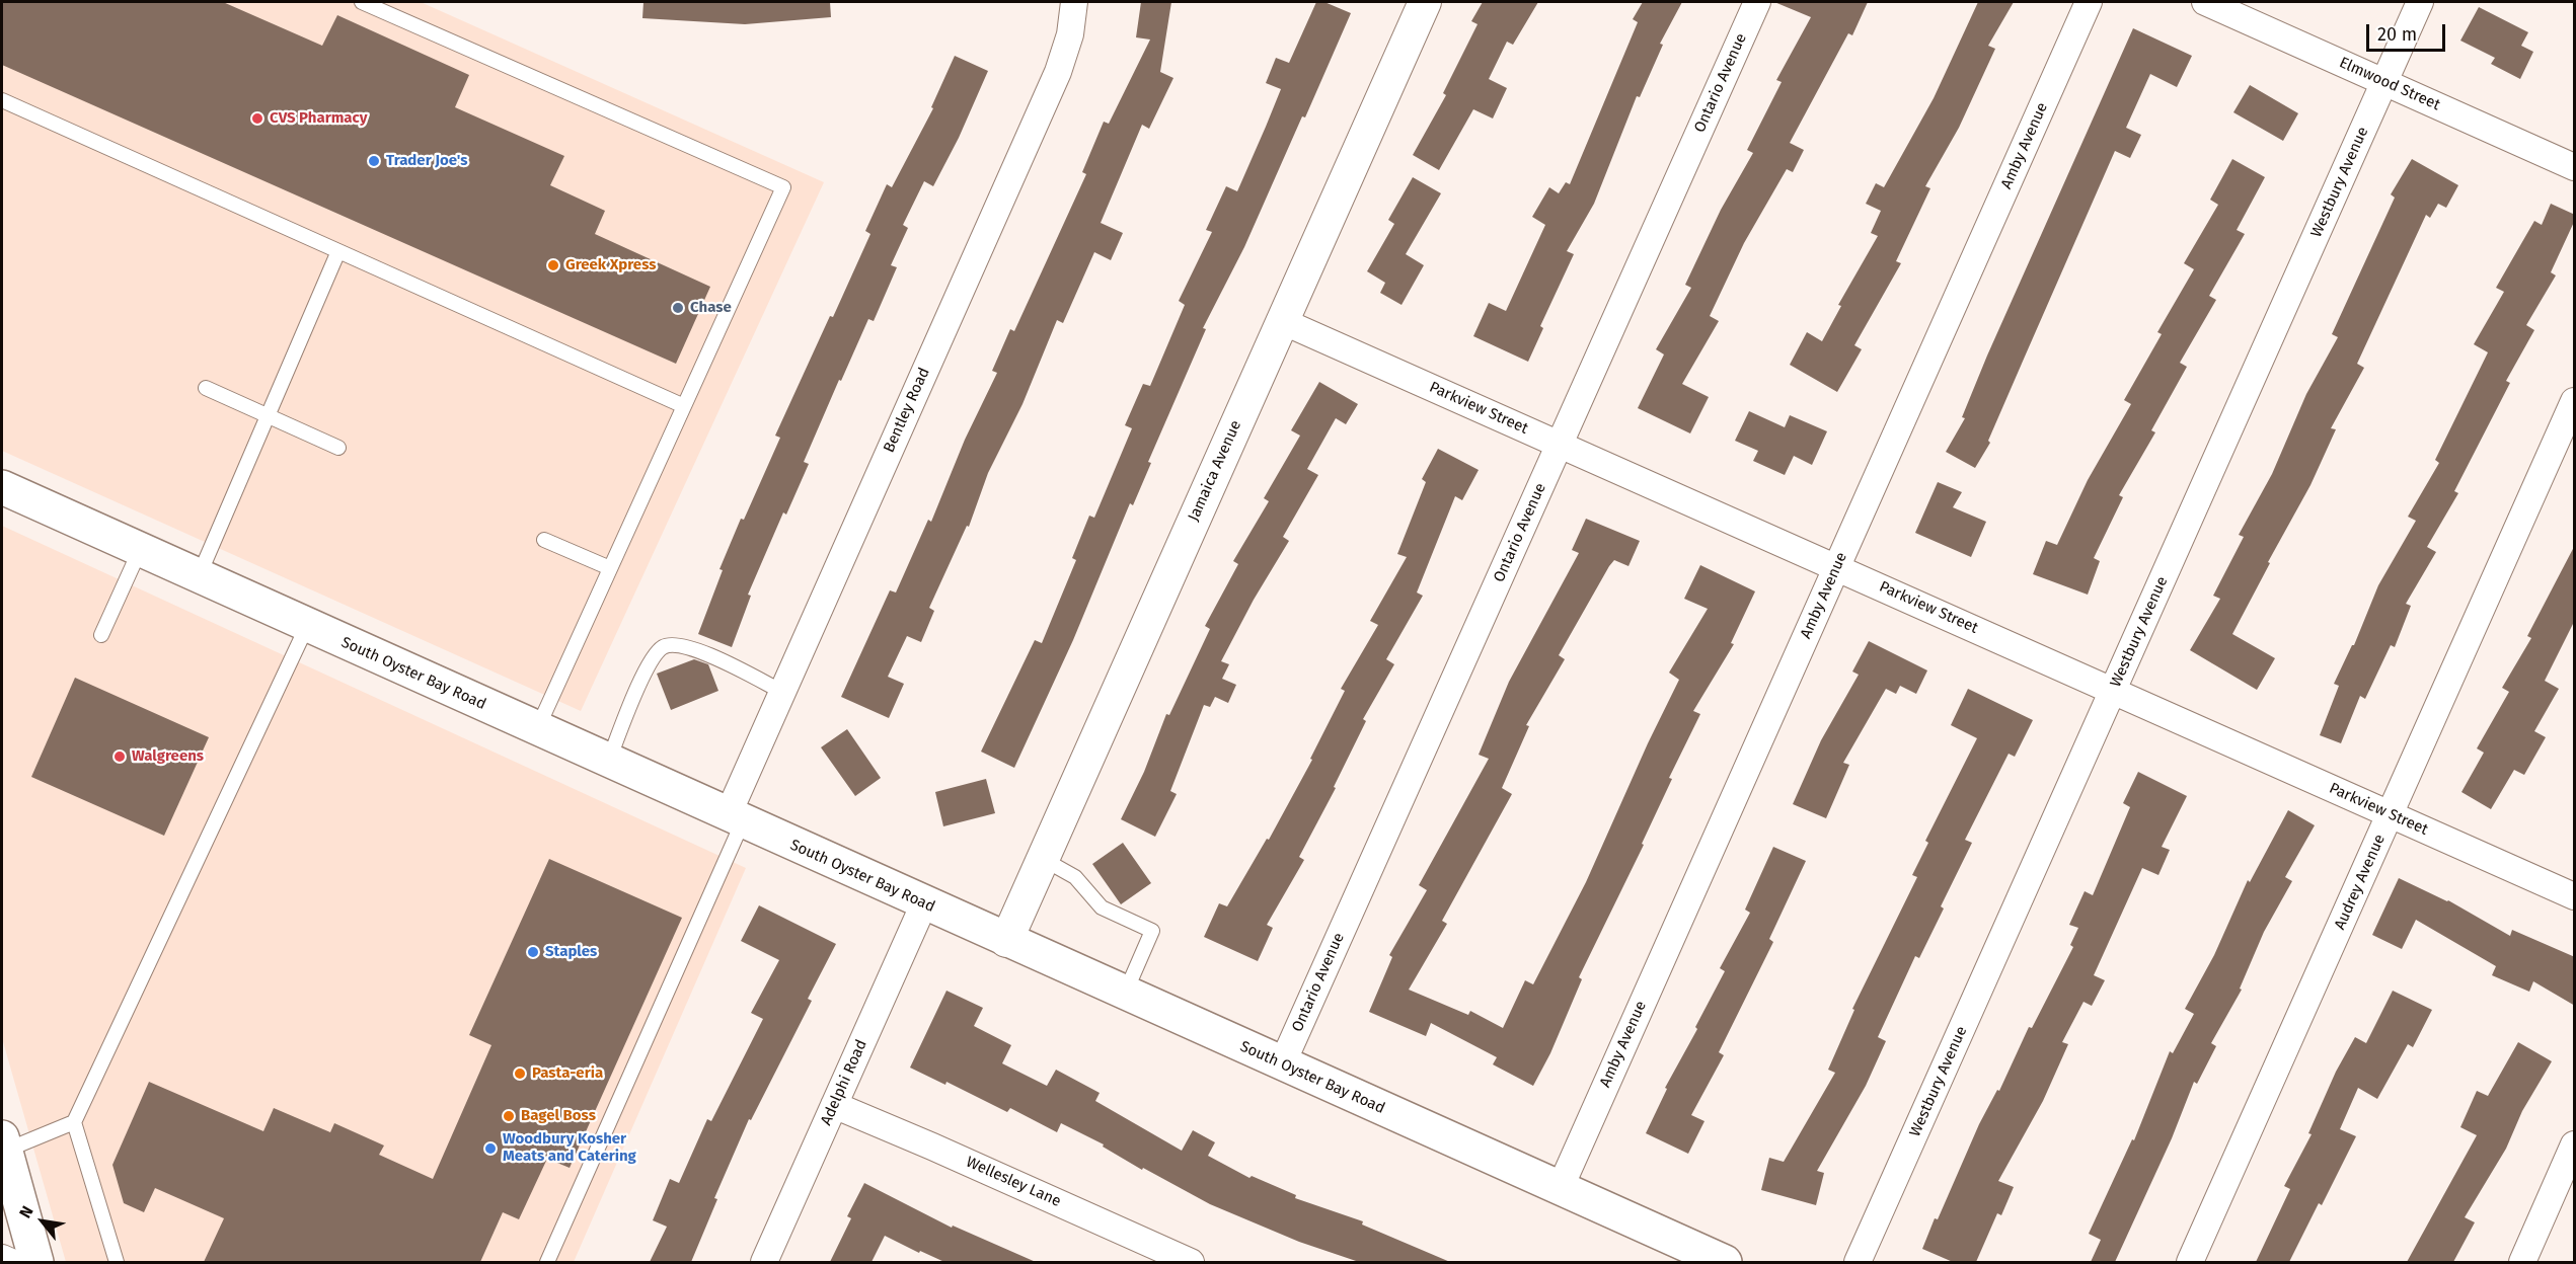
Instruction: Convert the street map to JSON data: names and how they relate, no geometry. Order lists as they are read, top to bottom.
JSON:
{
  "streets": {
    "main road": ["South Oyster Bay Road"],
    "street": [
      "Ontario Avenue",
      "Elmwood Street",
      "Amby Avenue",
      "Westbury Avenue",
      "Parkview Street",
      "Bentley Road",
      "Jamaica Avenue",
      "Audrey Avenue",
      "Adelphi Road",
      "Wellesley Lane"
    ]
  },
  "crossings": [
    ["Ontario Avenue", "Parkview Street"],
    ["Ontario Avenue", "South Oyster Bay Road"],
    ["Elmwood Street", "Westbury Avenue"],
    ["Amby Avenue", "Parkview Street"],
    ["Amby Avenue", "South Oyster Bay Road"],
    ["Westbury Avenue", "Parkview Street"],
    ["Parkview Street", "Jamaica Avenue"],
    ["Parkview Street", "Audrey Avenue"],
    ["Bentley Road", "South Oyster Bay Road"],
    ["Jamaica Avenue", "South Oyster Bay Road"],
    ["South Oyster Bay Road", "Adelphi Road"],
    ["Adelphi Road", "Wellesley Lane"]
  ],
  "places": [
    "CVS Pharmacy",
    "Trader Joe's",
    "Greek Xpress",
    "Chase",
    "Walgreens",
    "Staples",
    "Pasta-eria",
    "Bagel Boss",
    "Woodbury Kosher Meats and Catering"
  ],
  "scale_bar": "20 m",
  "north": "top left"
}
